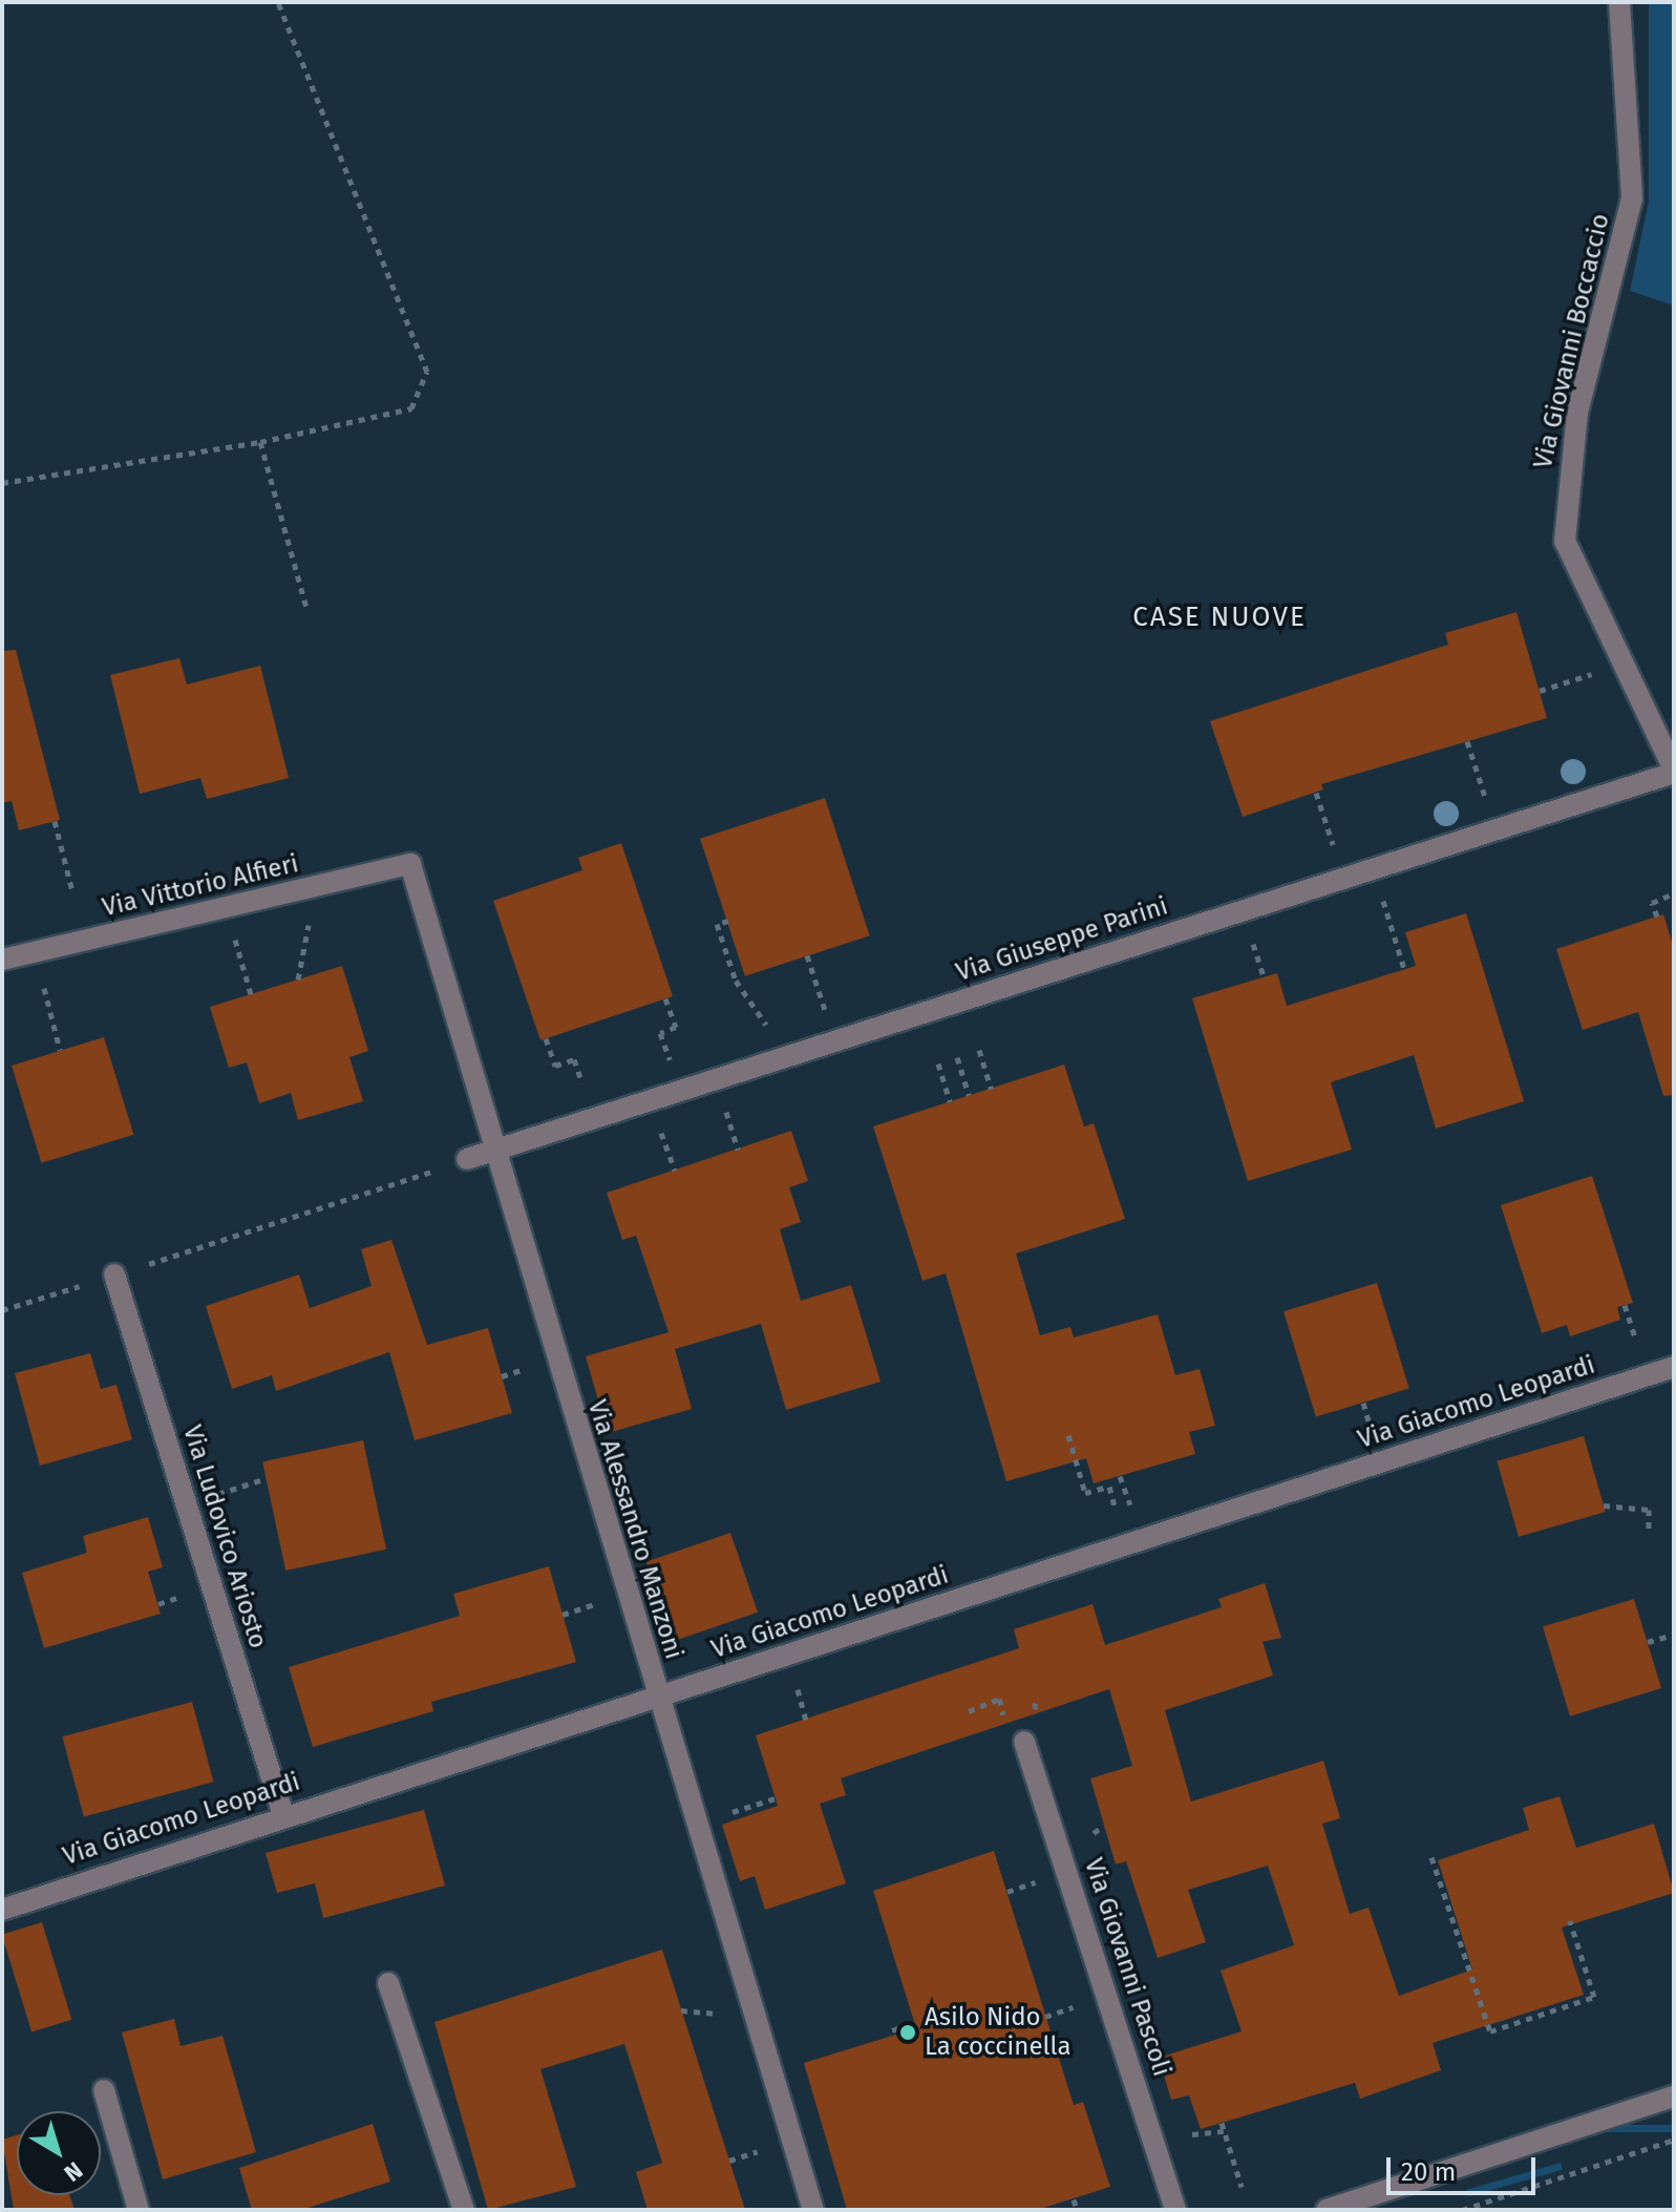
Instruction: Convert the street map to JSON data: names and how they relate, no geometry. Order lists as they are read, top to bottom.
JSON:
{
  "streets": {
    "street": [
      "Via Giovanni Boccaccio",
      "Via Vittorio Alfieri",
      "Via Giuseppe Parini",
      "Via Giacomo Leopardi",
      "Via Alessandro Manzoni",
      "Via Ludovico Ariosto",
      "Via Giovanni Pascoli"
    ]
  },
  "crossings": [
    ["Via Giovanni Boccaccio", "Via Giuseppe Parini"],
    ["Via Vittorio Alfieri", "Via Alessandro Manzoni"],
    ["Via Giuseppe Parini", "Via Alessandro Manzoni"],
    ["Via Giacomo Leopardi", "Via Alessandro Manzoni"],
    ["Via Giacomo Leopardi", "Via Ludovico Ariosto"]
  ],
  "districts": ["CASE NUOVE"],
  "places": ["Asilo Nido La coccinella"],
  "scale_bar": "20 m",
  "north": "bottom right"
}
